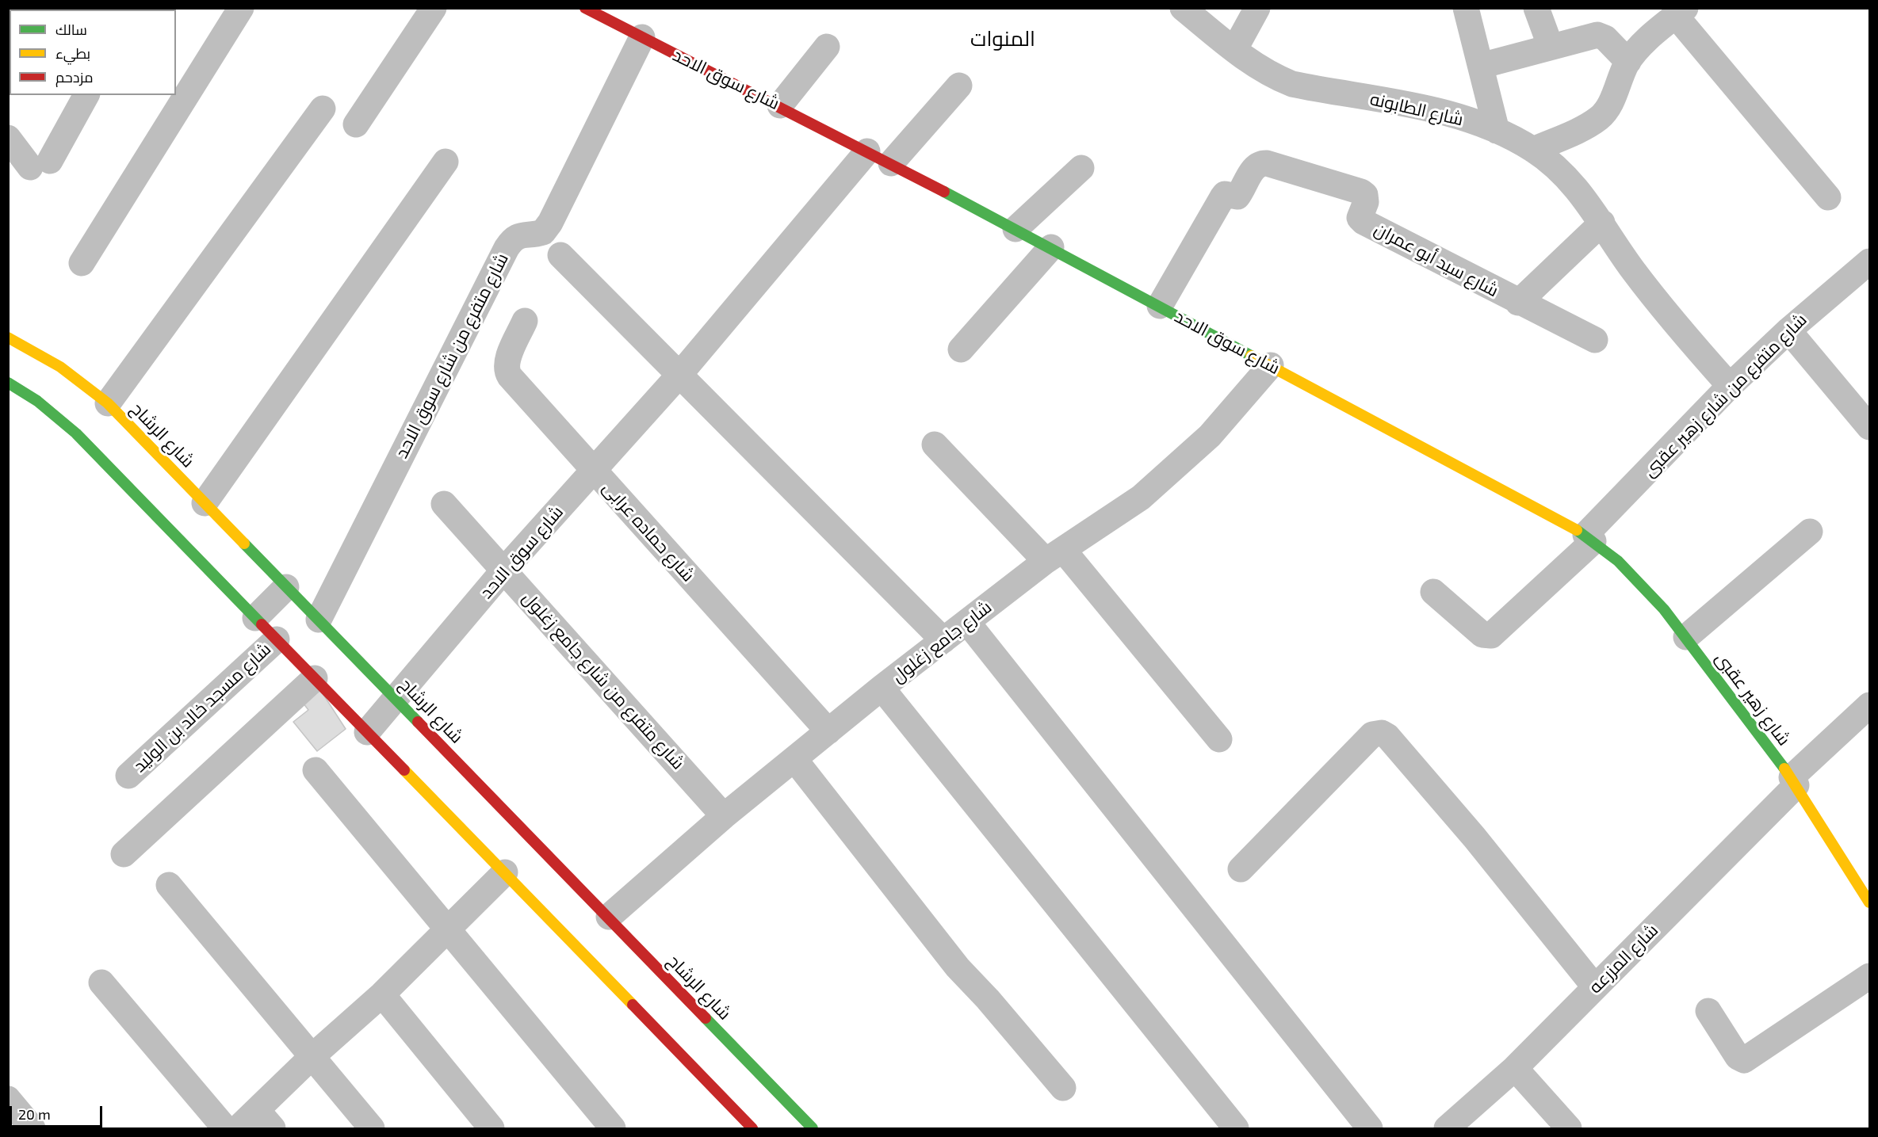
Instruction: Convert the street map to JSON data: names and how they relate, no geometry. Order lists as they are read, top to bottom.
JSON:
{
  "streets": {
    "street": [
      "شارع سوق الاحد",
      "شارع الطابونه",
      "شارع سيد أبو عمران",
      "شارع متفرع من شارع سوق الاحد",
      "شارع متفرع من شارع زهير عقبى",
      "شارع الرشاح",
      "شارع حماده عرابى",
      "شارع جامع زغلول",
      "شارع متفرع من شارع جامع زغلول",
      "شارع زهير عقبى",
      "شارع مسجد خالد بن الوليد",
      "شارع المزرعه"
    ]
  },
  "crossings": [
    ["شارع سوق الاحد", "شارع سيد أبو عمران"],
    ["شارع سوق الاحد", "شارع متفرع من شارع سوق الاحد"],
    ["شارع سوق الاحد", "شارع متفرع من شارع زهير عقبى"],
    ["شارع سوق الاحد", "شارع الرشاح"],
    ["شارع سوق الاحد", "شارع حماده عرابى"],
    ["شارع سوق الاحد", "شارع جامع زغلول"],
    ["شارع سوق الاحد", "شارع متفرع من شارع جامع زغلول"],
    ["شارع سوق الاحد", "شارع زهير عقبى"],
    ["شارع الطابونه", "شارع متفرع من شارع زهير عقبى"],
    ["شارع متفرع من شارع سوق الاحد", "شارع الرشاح"],
    ["شارع متفرع من شارع زهير عقبى", "شارع زهير عقبى"],
    ["شارع الرشاح", "شارع جامع زغلول"],
    ["شارع حماده عرابى", "شارع جامع زغلول"],
    ["شارع جامع زغلول", "شارع متفرع من شارع جامع زغلول"],
    ["شارع زهير عقبى", "شارع المزرعه"]
  ],
  "districts": ["المنوات"],
  "legend": ["سالك", "بطيء", "مزدحم"],
  "scale_bar": "20 m"
}
